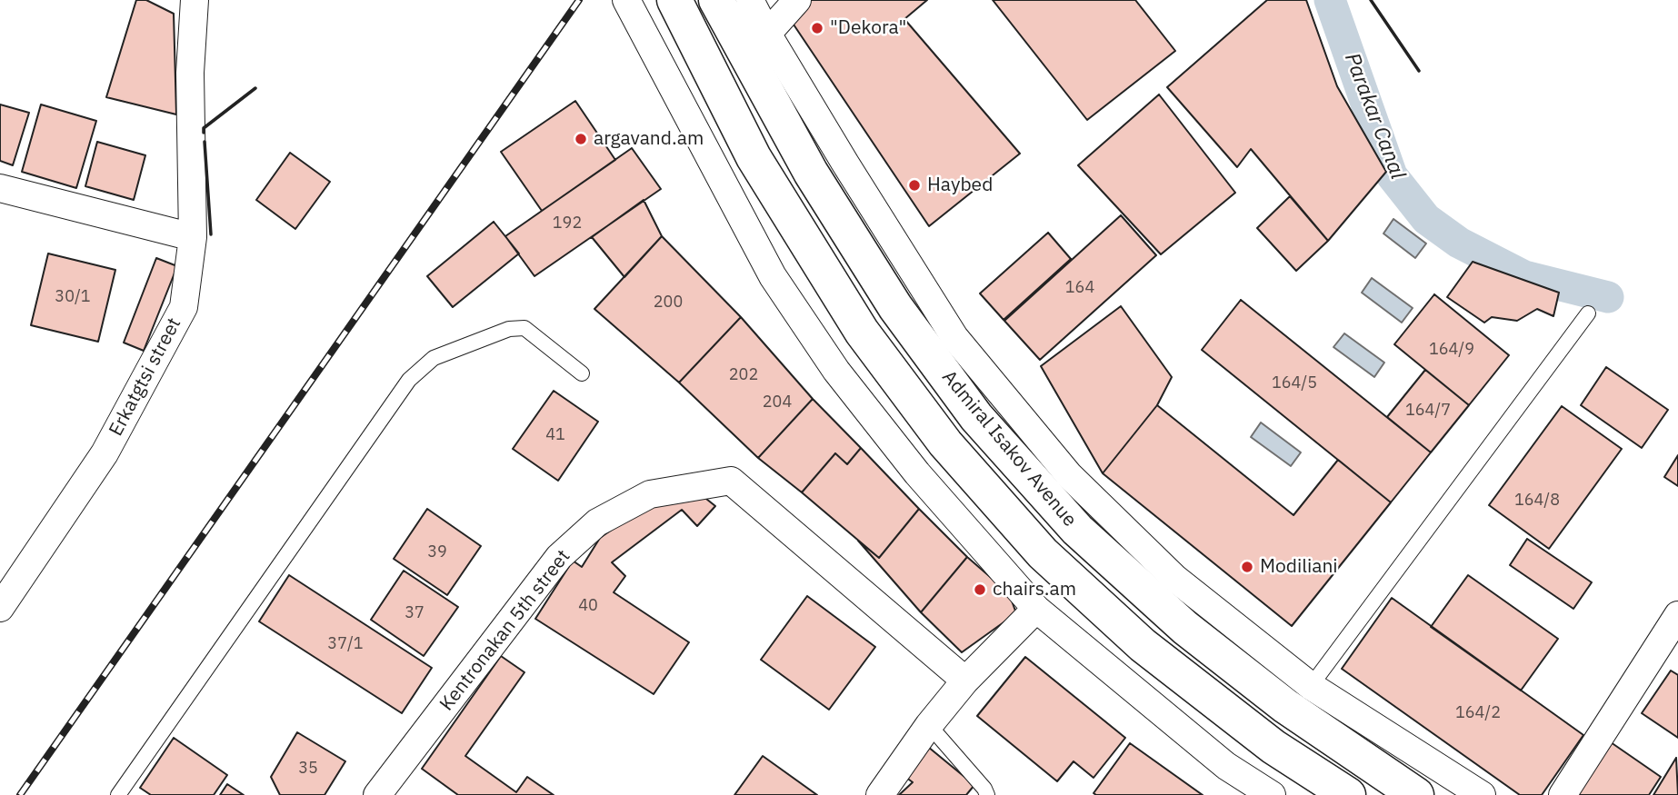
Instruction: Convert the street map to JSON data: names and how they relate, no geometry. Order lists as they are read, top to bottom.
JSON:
{
  "streets": {
    "highway": ["Admiral Isakov Avenue"],
    "street": ["Erkatgtsi street", "Kentronakan 5th street"]
  },
  "water": ["Parakar Canal"],
  "places": [
    "\"Dekora\"",
    "argavand.am",
    "Haybed",
    "Modiliani",
    "chairs.am"
  ],
  "house_numbers": [
    "192",
    "164",
    "30/1",
    "200",
    "164/9",
    "202",
    "164/5",
    "204",
    "164/7",
    "41",
    "164/8",
    "39",
    "40",
    "37",
    "37/1",
    "164/2",
    "35"
  ]
}
